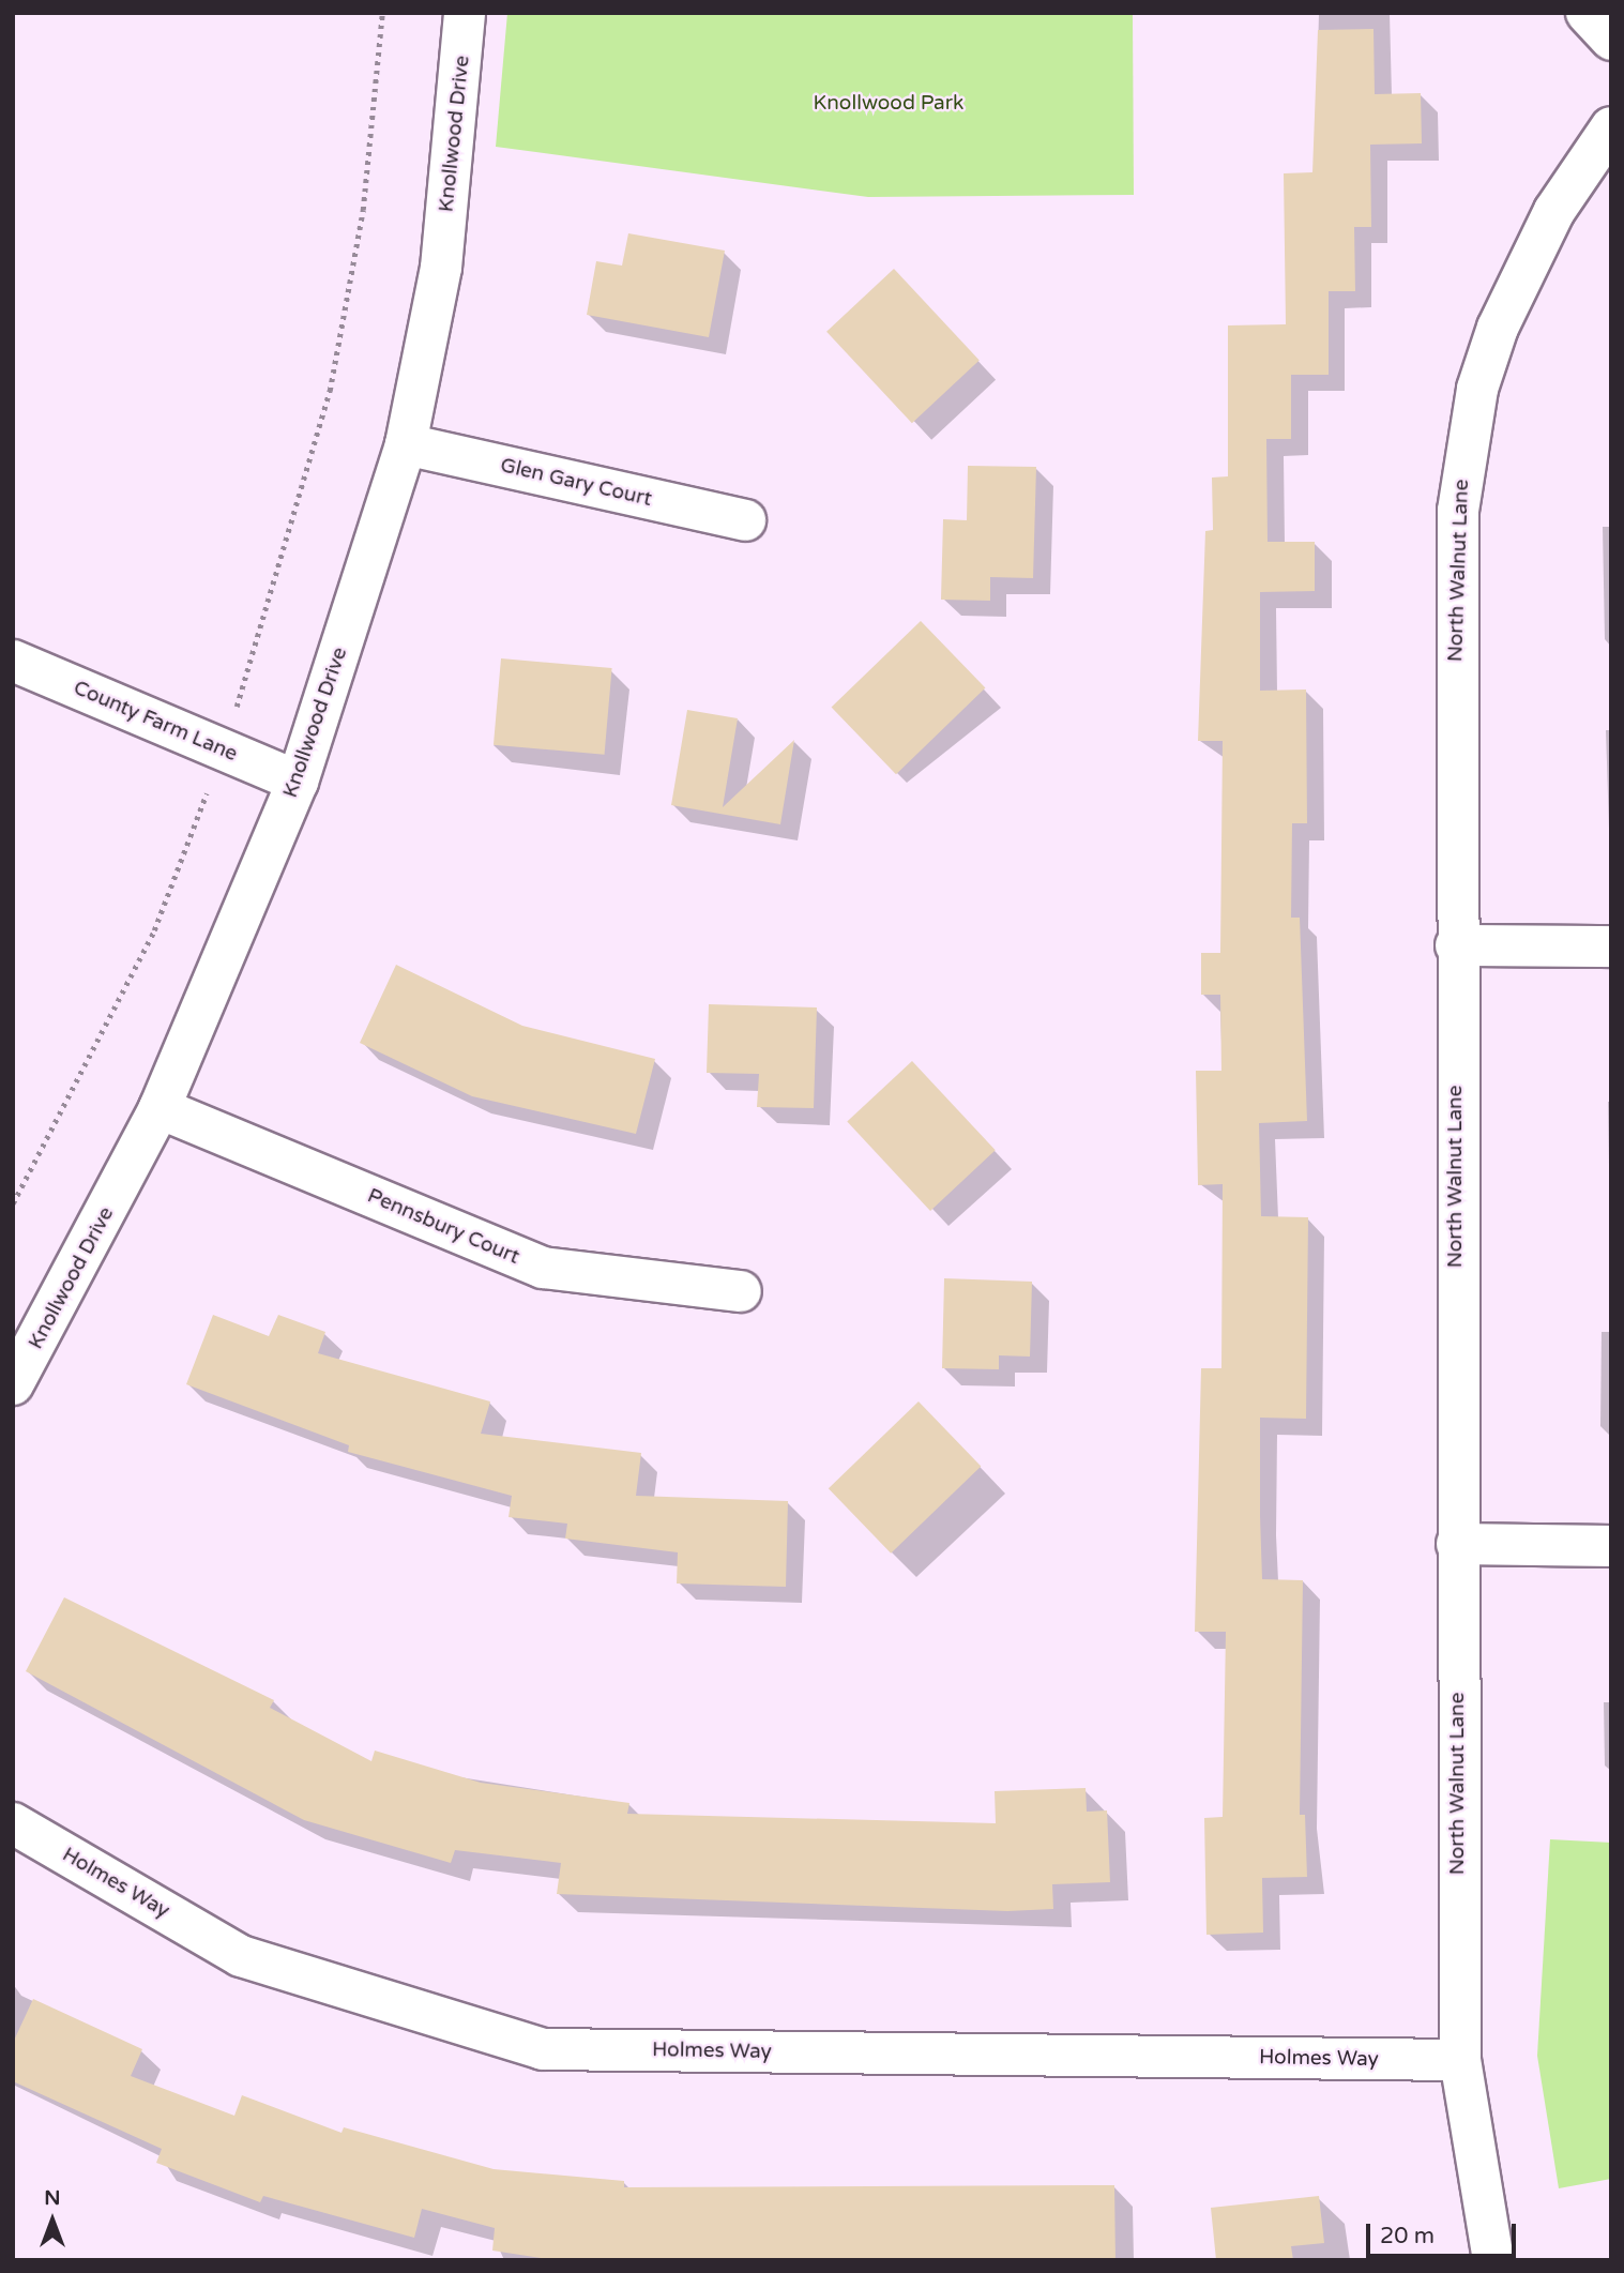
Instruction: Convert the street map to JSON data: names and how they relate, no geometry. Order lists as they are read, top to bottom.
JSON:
{
  "streets": {
    "street": [
      "Knollwood Drive",
      "Glen Gary Court",
      "North Walnut Lane",
      "County Farm Lane",
      "Pennsbury Court",
      "Holmes Way"
    ]
  },
  "crossings": [
    ["Knollwood Drive", "Glen Gary Court"],
    ["Knollwood Drive", "County Farm Lane"],
    ["Knollwood Drive", "Pennsbury Court"],
    ["North Walnut Lane", "Holmes Way"]
  ],
  "parks": ["Knollwood Park"],
  "scale_bar": "20 m",
  "north": "top"
}
